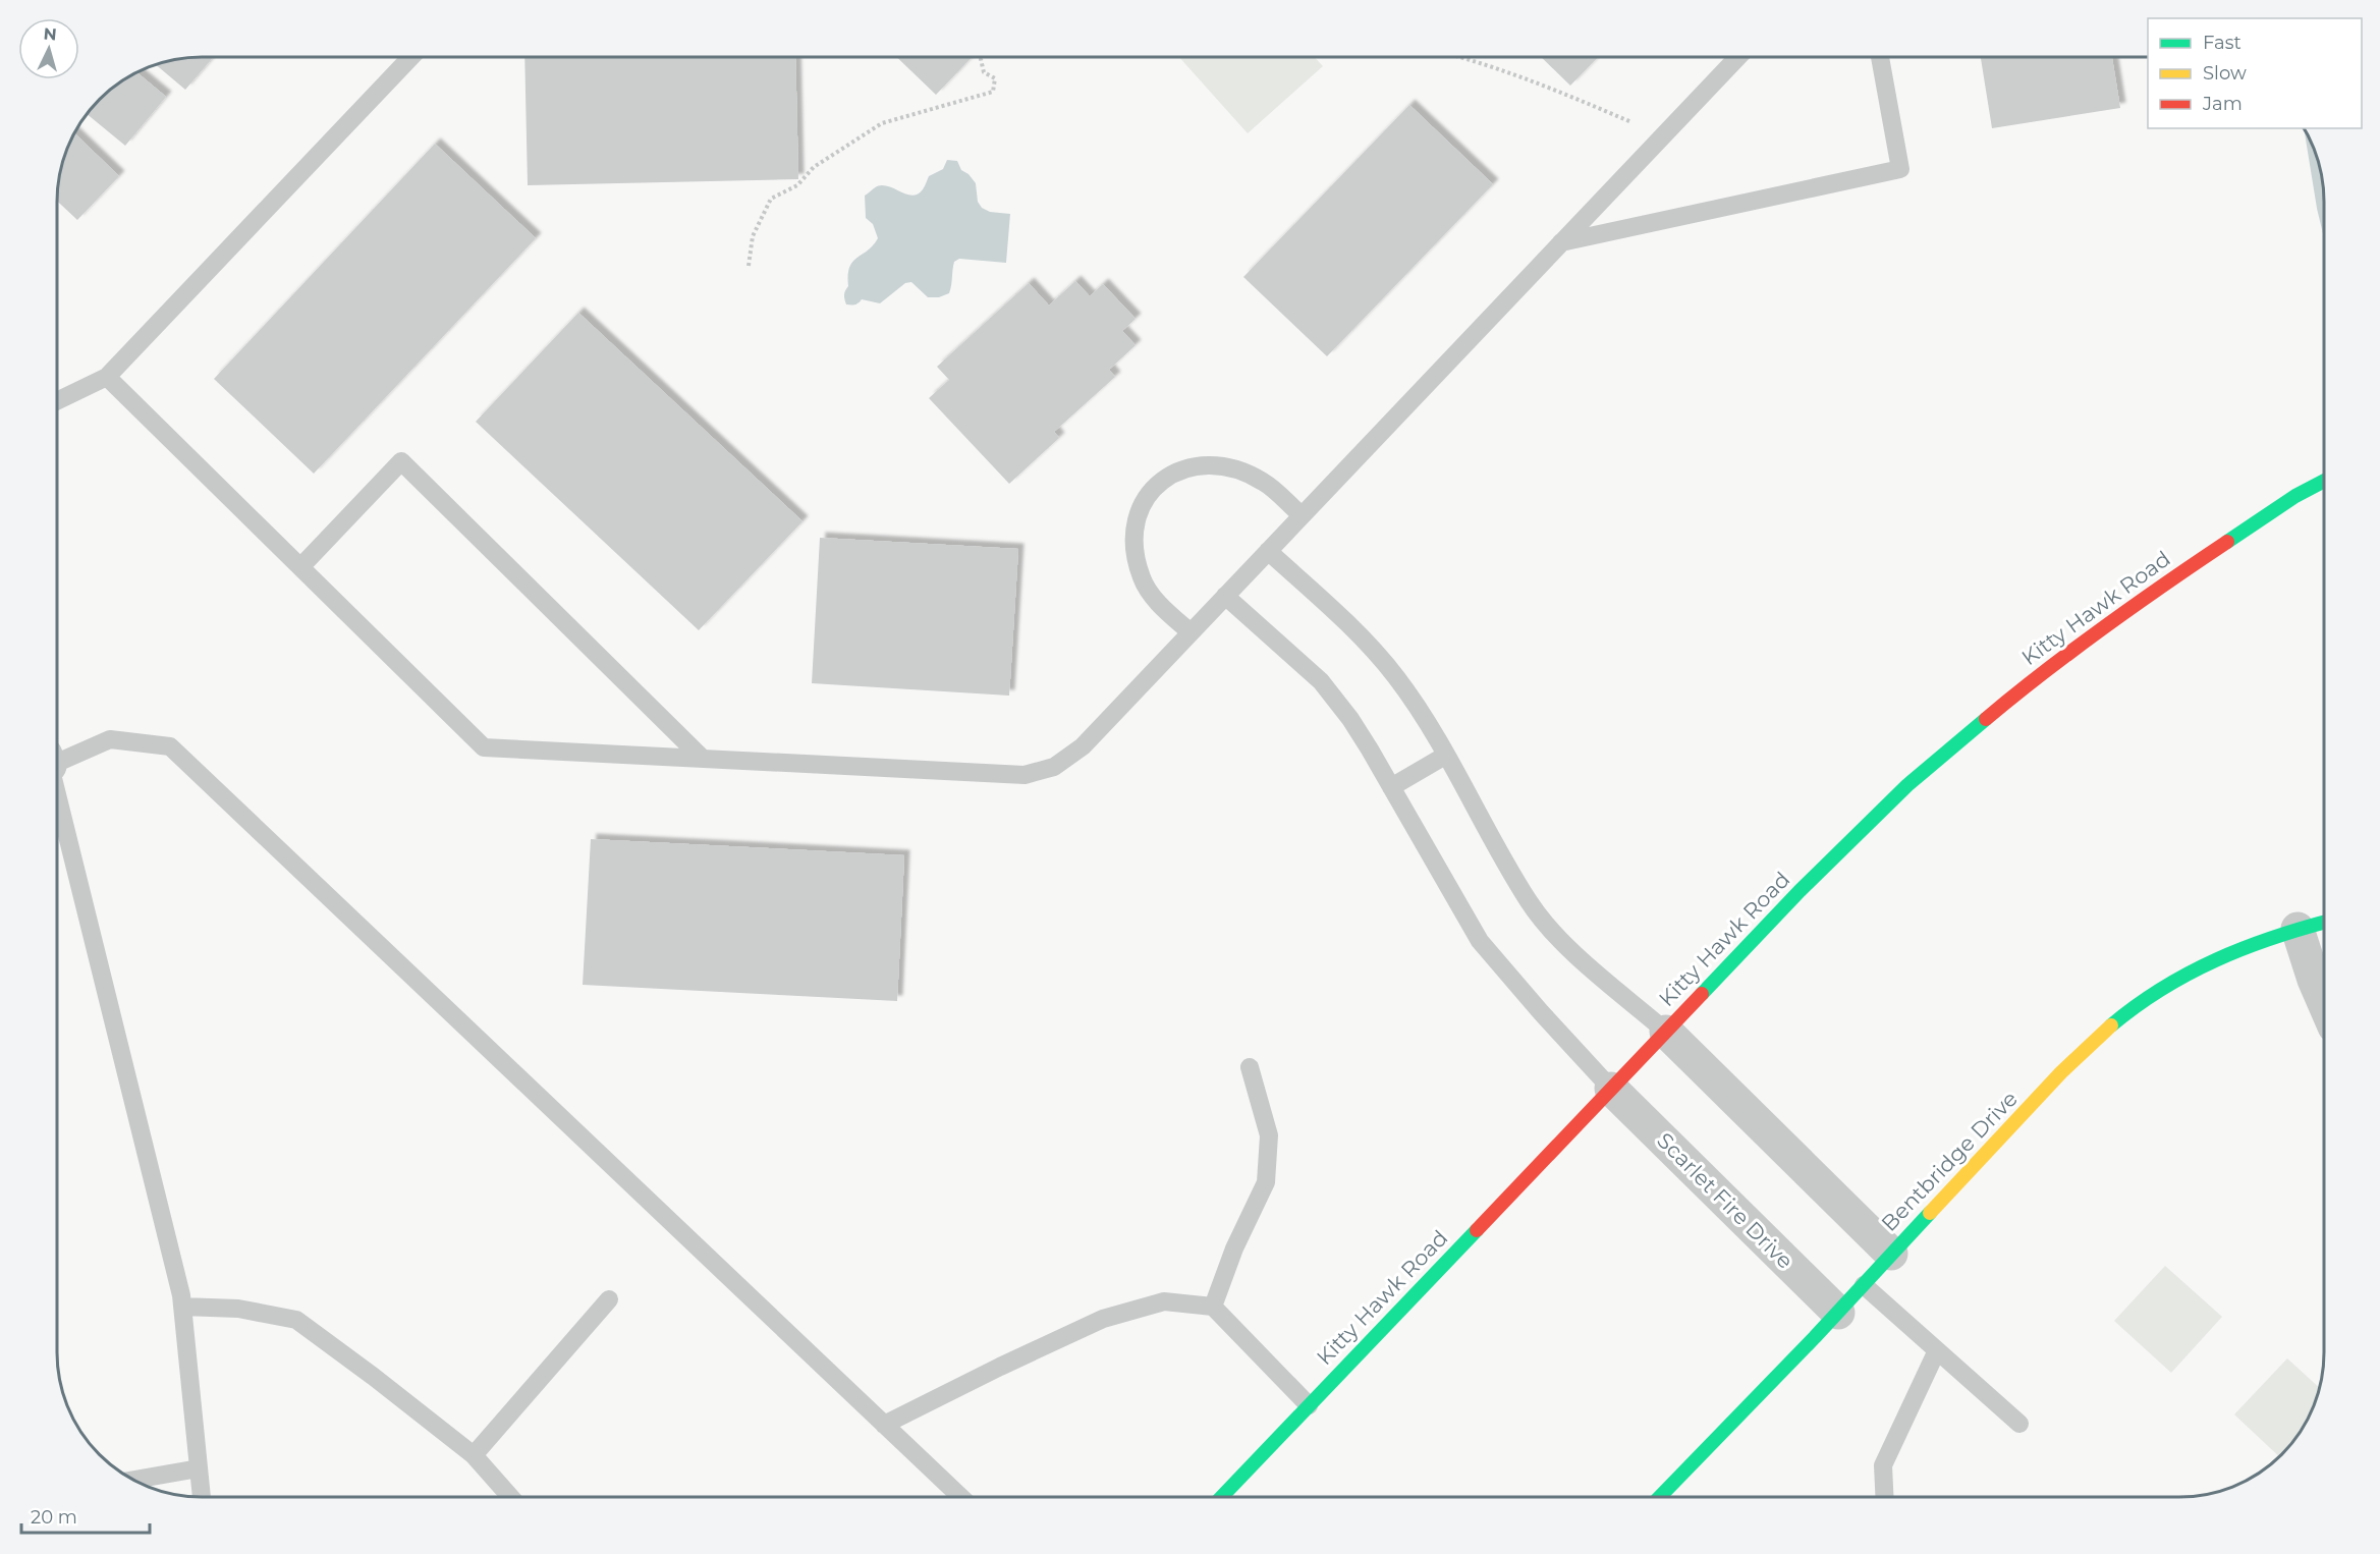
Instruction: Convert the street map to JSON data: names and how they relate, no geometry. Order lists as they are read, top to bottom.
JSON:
{
  "streets": {
    "main road": ["Kitty Hawk Road", "Bentbridge Drive"],
    "street": ["Scarlet Fire Drive"]
  },
  "crossings": [
    ["Kitty Hawk Road", "Scarlet Fire Drive"],
    ["Bentbridge Drive", "Scarlet Fire Drive"]
  ],
  "legend": ["Fast", "Slow", "Jam"],
  "scale_bar": "20 m",
  "north": "top"
}
